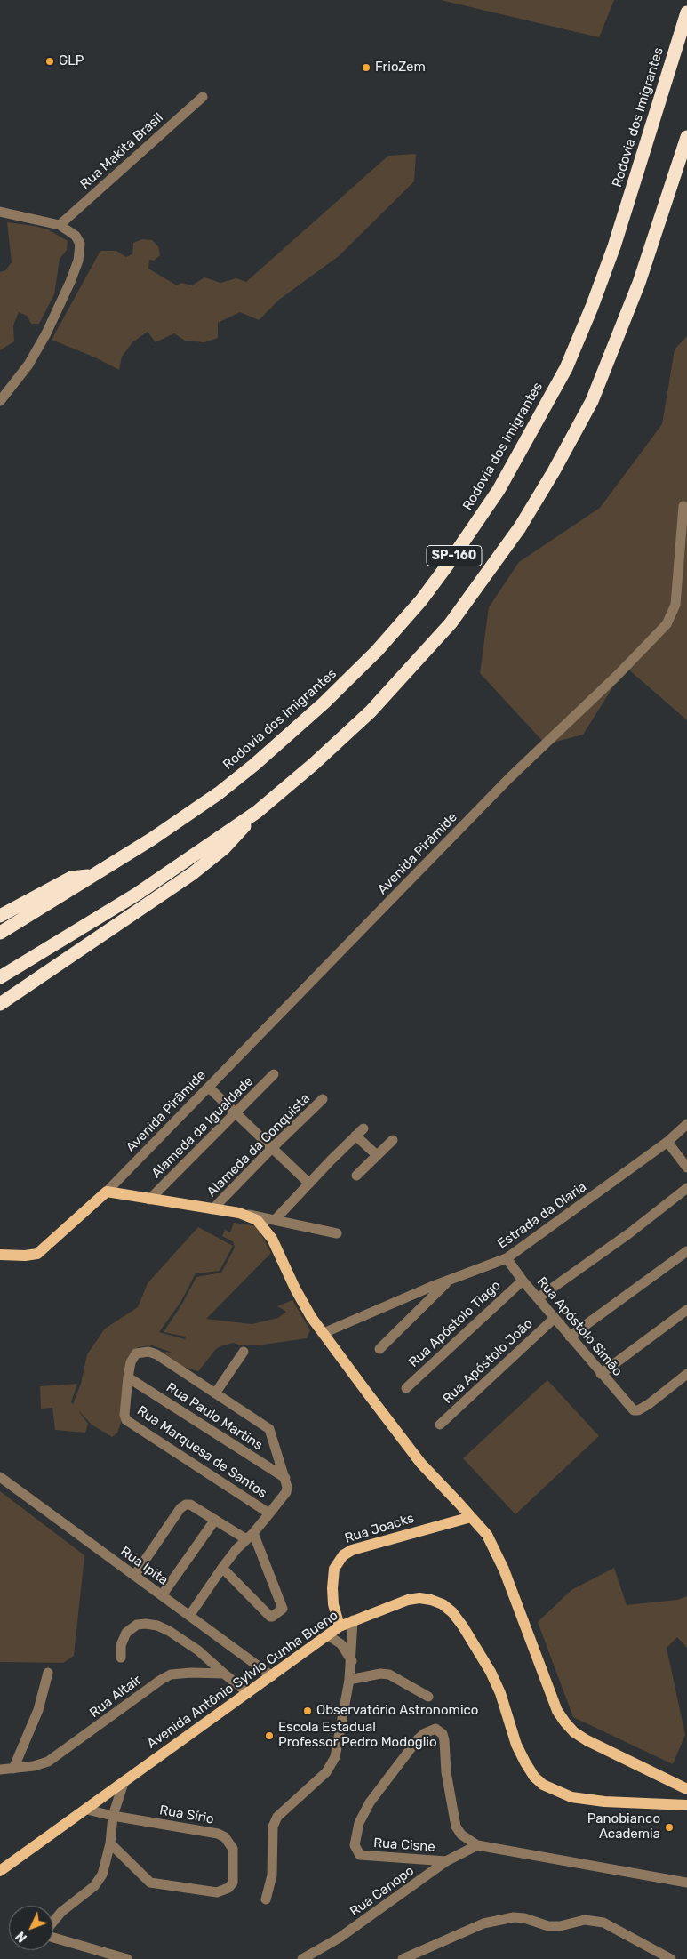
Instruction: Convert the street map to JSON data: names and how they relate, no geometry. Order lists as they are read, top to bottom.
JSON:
{
  "streets": {
    "highway": ["Rodovia dos Imigrantes", "SP-160"],
    "main road": ["Rua Joacks", "Avenida Antônio Sylvio Cunha Bueno"],
    "street": [
      "Rua Makita Brasil",
      "Avenida Pirâmide",
      "Alameda da Igualdade",
      "Alameda da Conquista",
      "Estrada da Olaria",
      "Rua Apóstolo Tiago",
      "Rua Apóstolo Simão",
      "Rua Apóstolo João",
      "Rua Paulo Martins",
      "Rua Marquesa de Santos",
      "Rua Ipita",
      "Rua Altair",
      "Rua Sírio",
      "Rua Cisne",
      "Rua Canopo"
    ]
  },
  "crossings": [
    ["Estrada da Olaria", "Rua Apóstolo Simão"],
    ["Rua Apóstolo Tiago", "Rua Apóstolo Simão"],
    ["Rua Apóstolo Simão", "Rua Apóstolo João"],
    ["Rua Paulo Martins", "Rua Marquesa de Santos"],
    ["Rua Joacks", "Avenida Antônio Sylvio Cunha Bueno"],
    ["Rua Ipita", "Avenida Antônio Sylvio Cunha Bueno"],
    ["Avenida Antônio Sylvio Cunha Bueno", "Rua Sírio"],
    ["Rua Cisne", "Rua Canopo"]
  ],
  "places": [
    "GLP",
    "FrioZem",
    "Observatório Astronomico",
    "Escola Estadual Professor Pedro Modoglio",
    "Panobianco Academia"
  ],
  "north": "bottom left"
}
